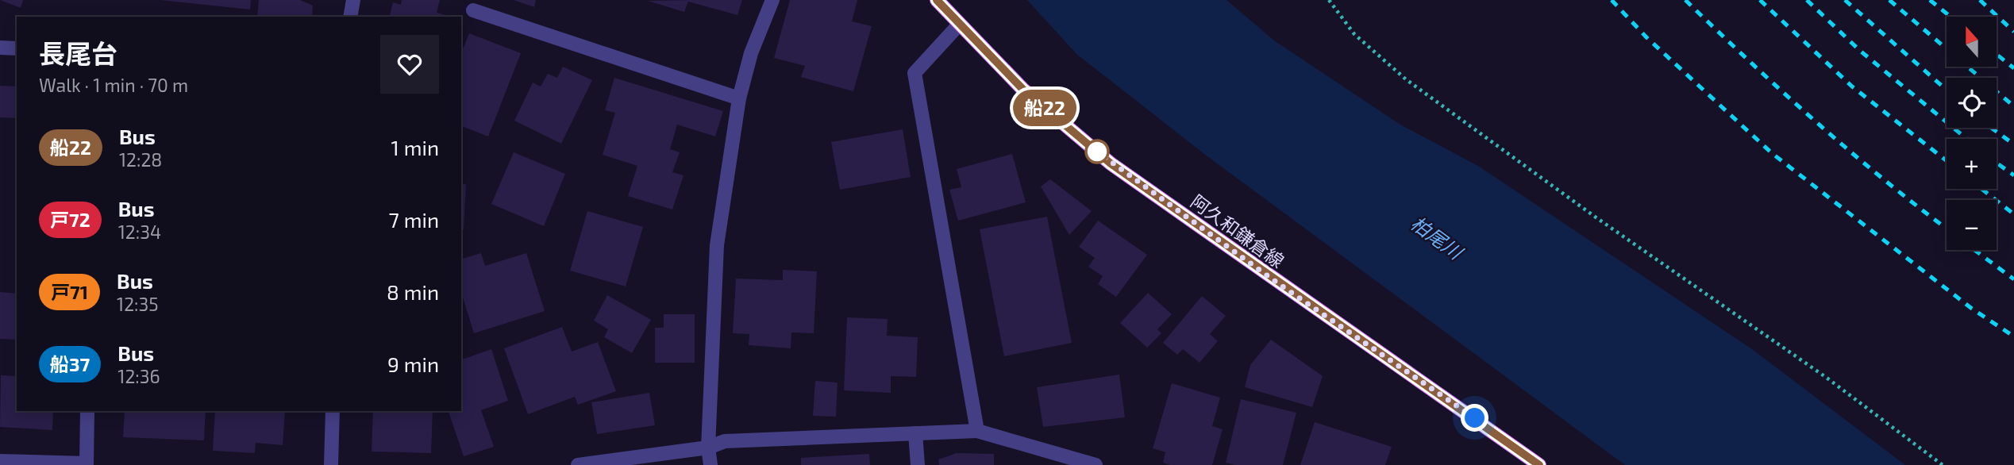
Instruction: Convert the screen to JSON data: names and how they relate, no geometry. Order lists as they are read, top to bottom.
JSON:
{
  "streets": {
    "main road": ["阿久和鎌倉線"]
  },
  "water": ["柏尾川"],
  "lines": ["bus line 船22"],
  "north": "top",
  "page": {
    "on_map": "船22",
    "map_buttons": ["+", "−"],
    "heading": ["長尾台", "Walk · 1 min · 70 m"],
    "list": [
      {
        "mark": "船22",
        "name": "Bus",
        "note": "12:28",
        "value": "1 min"
      },
      {
        "mark": "戸72",
        "name": "Bus",
        "note": "12:34",
        "value": "7 min"
      },
      {
        "mark": "戸71",
        "name": "Bus",
        "note": "12:35",
        "value": "8 min"
      },
      {
        "mark": "船37",
        "name": "Bus",
        "note": "12:36",
        "value": "9 min"
      }
    ]
  }
}
